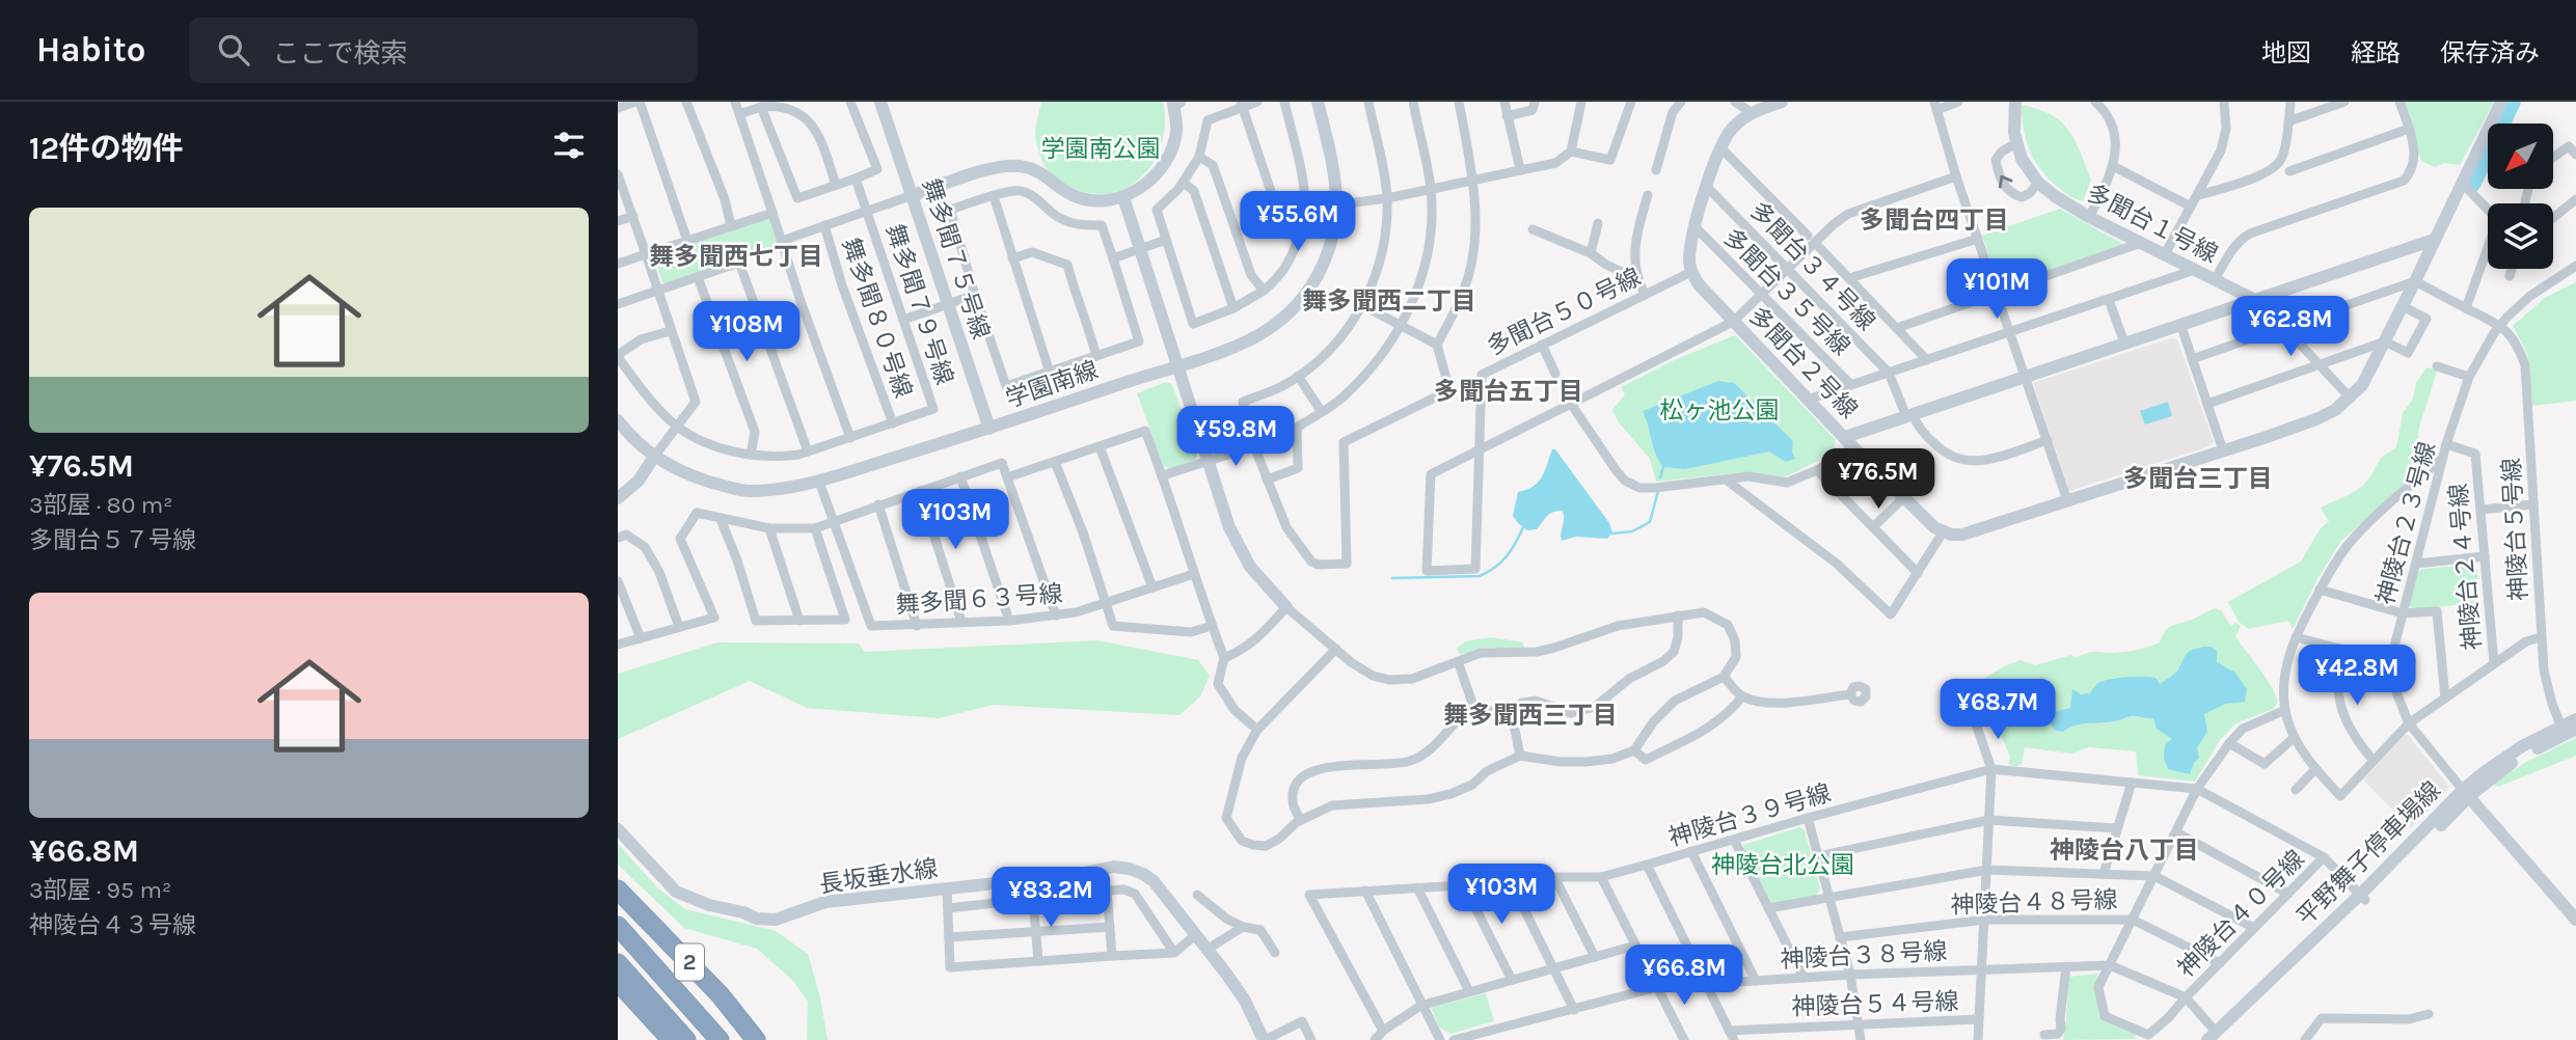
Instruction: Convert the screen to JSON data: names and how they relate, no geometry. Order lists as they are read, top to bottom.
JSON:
{
  "streets": {
    "highway": ["2"],
    "street": [
      "多聞台１号線",
      "舞多聞７５号線",
      "多聞台３４号線",
      "多聞台３５号線",
      "舞多聞７９号線",
      "多聞台５０号線",
      "舞多聞８０号線",
      "多聞台２号線",
      "学園南線",
      "神陵台２３号線",
      "神陵台５号線",
      "神陵台２４号線",
      "舞多聞６３号線",
      "神陵台３９号線",
      "平野舞子停車場線",
      "長坂垂水線",
      "神陵台４８号線",
      "神陵台４０号線",
      "神陵台３８号線",
      "神陵台５４号線"
    ]
  },
  "crossings": [
    ["舞多聞７５号線", "学園南線"],
    ["舞多聞７９号線", "舞多聞８０号線"],
    ["多聞台５０号線", "多聞台２号線"],
    ["学園南線", "舞多聞６３号線"],
    ["神陵台２３号線", "神陵台５号線"],
    ["神陵台２３号線", "神陵台２４号線"],
    ["神陵台２３号線", "平野舞子停車場線"],
    ["神陵台５号線", "平野舞子停車場線"],
    ["神陵台３９号線", "平野舞子停車場線"],
    ["神陵台３９号線", "神陵台４０号線"],
    ["神陵台３９号線", "神陵台３８号線"],
    ["神陵台３９号線", "神陵台５４号線"],
    ["平野舞子停車場線", "神陵台３８号線"],
    ["神陵台４８号線", "神陵台４０号線"],
    ["神陵台４０号線", "神陵台３８号線"]
  ],
  "districts": [
    "多聞台四丁目",
    "舞多聞西七丁目",
    "舞多聞西二丁目",
    "多聞台五丁目",
    "多聞台三丁目",
    "舞多聞西三丁目",
    "神陵台八丁目"
  ],
  "parks": ["学園南公園", "松ヶ池公園", "神陵台北公園"],
  "north": "bottom left",
  "page": {
    "header": "Habito",
    "search": "ここで検索",
    "nav": ["地図", "経路", "保存済み"],
    "heading": "12件の物件",
    "list": [
      {
        "name": "¥76.5M",
        "note": "3部屋 · 80 m² · 多聞台５７号線"
      },
      {
        "name": "¥66.8M",
        "note": "3部屋 · 95 m² · 神陵台４３号線"
      }
    ],
    "price": [
      "¥55.6M",
      "¥101M",
      "¥62.8M",
      "¥108M",
      "¥59.8M",
      "¥76.5M",
      "¥103M",
      "¥42.8M",
      "¥68.7M",
      "¥103M",
      "¥83.2M",
      "¥66.8M"
    ]
  }
}
